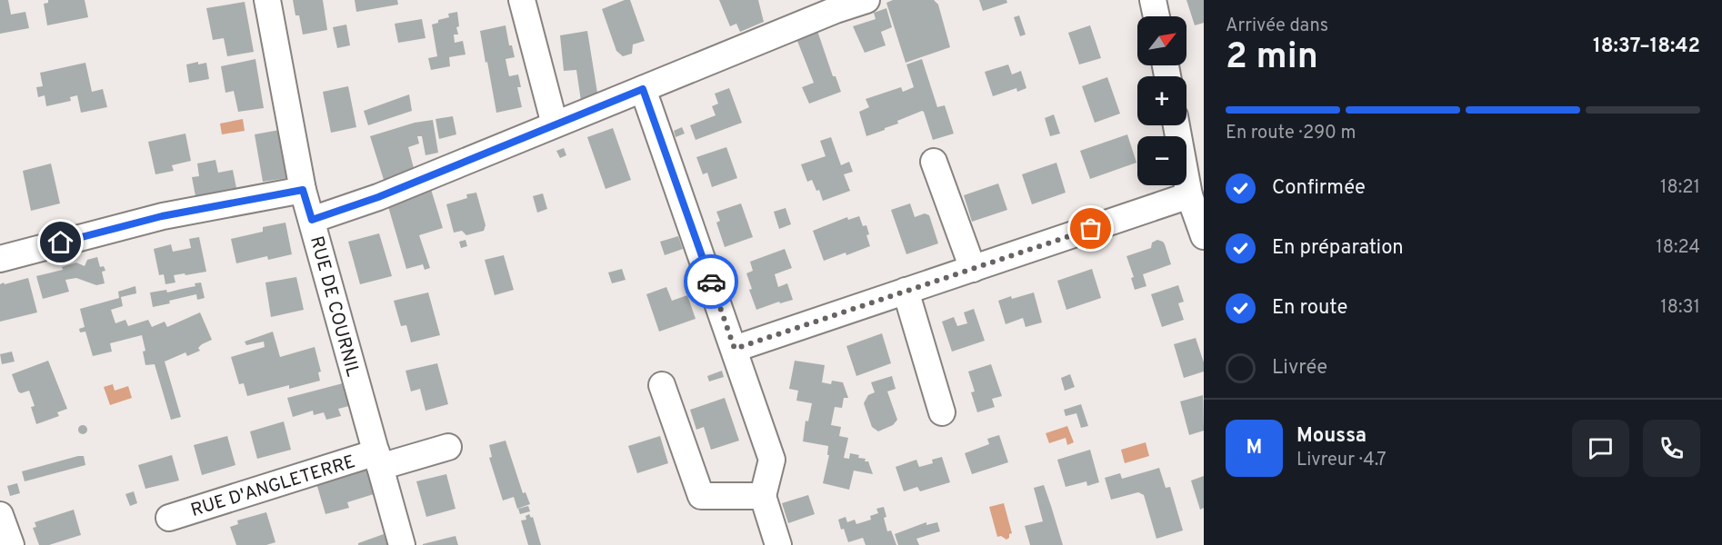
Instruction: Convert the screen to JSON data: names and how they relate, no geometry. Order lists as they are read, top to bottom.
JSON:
{
  "streets": {
    "street": ["RUE DE COURNIL", "RUE D'ANGLETERRE"]
  },
  "crossings": [
    ["RUE DE COURNIL", "RUE D'ANGLETERRE"]
  ],
  "north": "top right",
  "page": {
    "heading": ["2 min", "Arrivée dans", "18:37–18:42"],
    "panel": ["Moussa", "Livreur · 4.7"],
    "map_buttons": ["+", "−"],
    "bar": "En route · 290 m",
    "list": [
      ["Confirmée", "18:21"],
      ["En préparation", "18:24"],
      ["En route", "18:31"],
      "Livrée"
    ],
    "round": "M"
  }
}
